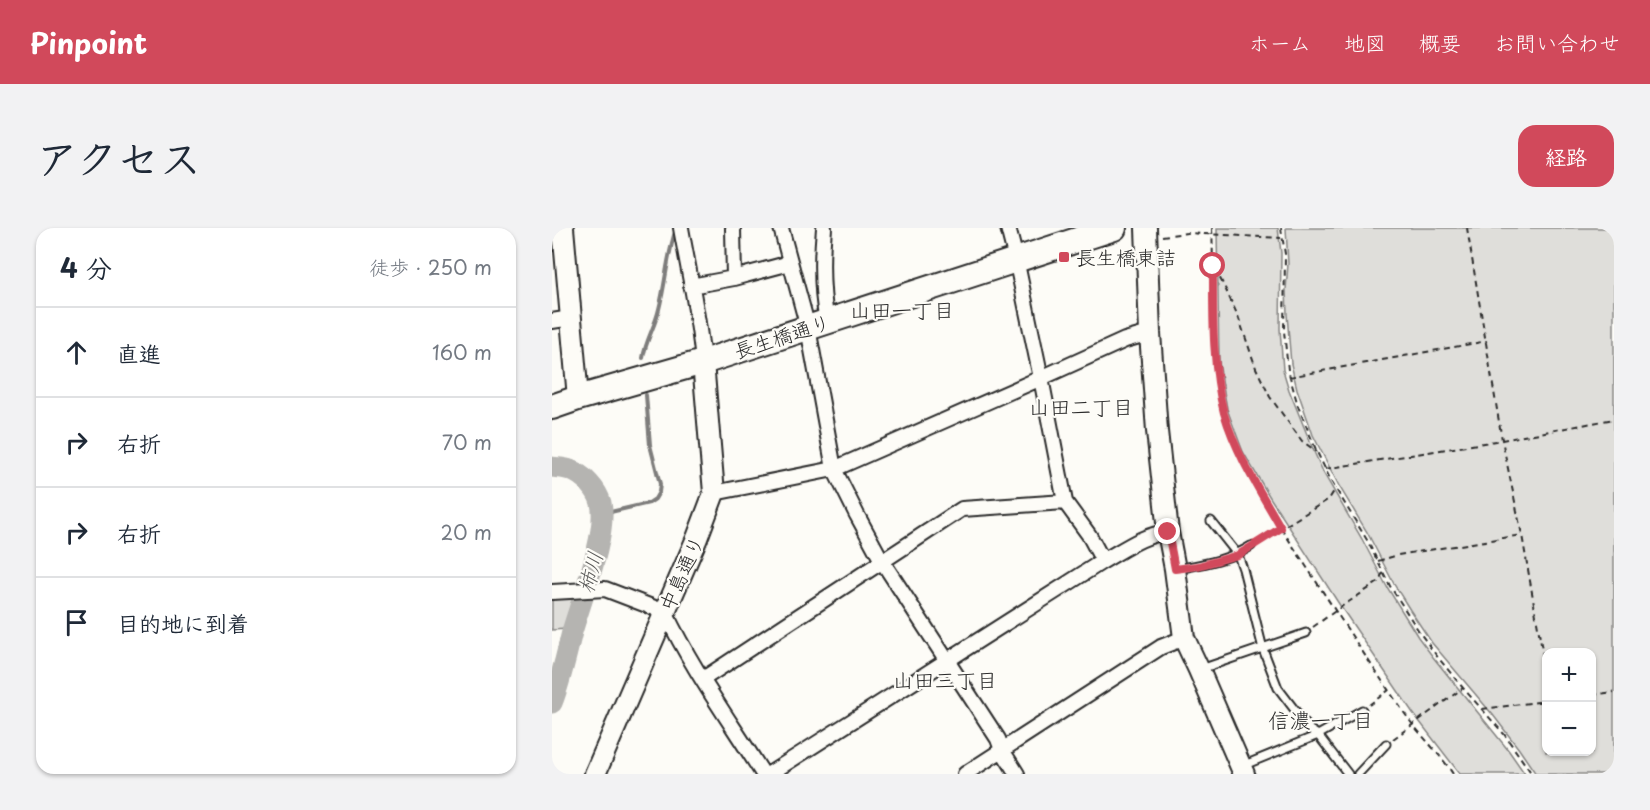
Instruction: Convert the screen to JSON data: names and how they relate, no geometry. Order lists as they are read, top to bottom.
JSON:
{
  "streets": {
    "highway": ["長生橋通り"],
    "street": ["中島通り"]
  },
  "crossings": [
    ["長生橋通り", "中島通り"]
  ],
  "districts": [
    "山田一丁目",
    "山田二丁目",
    "山田三丁目",
    "信濃一丁目"
  ],
  "water": ["柿川"],
  "places": {
    "transit": ["長生橋東詰"]
  },
  "page": {
    "header": "Pinpoint",
    "nav": [
      "ホーム",
      "地図",
      "概要",
      "お問い合わせ"
    ],
    "title": "アクセス",
    "buttons": "経路",
    "heading": ["4 分", "徒歩 · 250 m"],
    "list": [
      ["直進", "160 m"],
      ["右折", "70 m"],
      ["右折", "20 m"],
      "目的地に到着"
    ],
    "map_buttons": ["+", "−"]
  }
}
